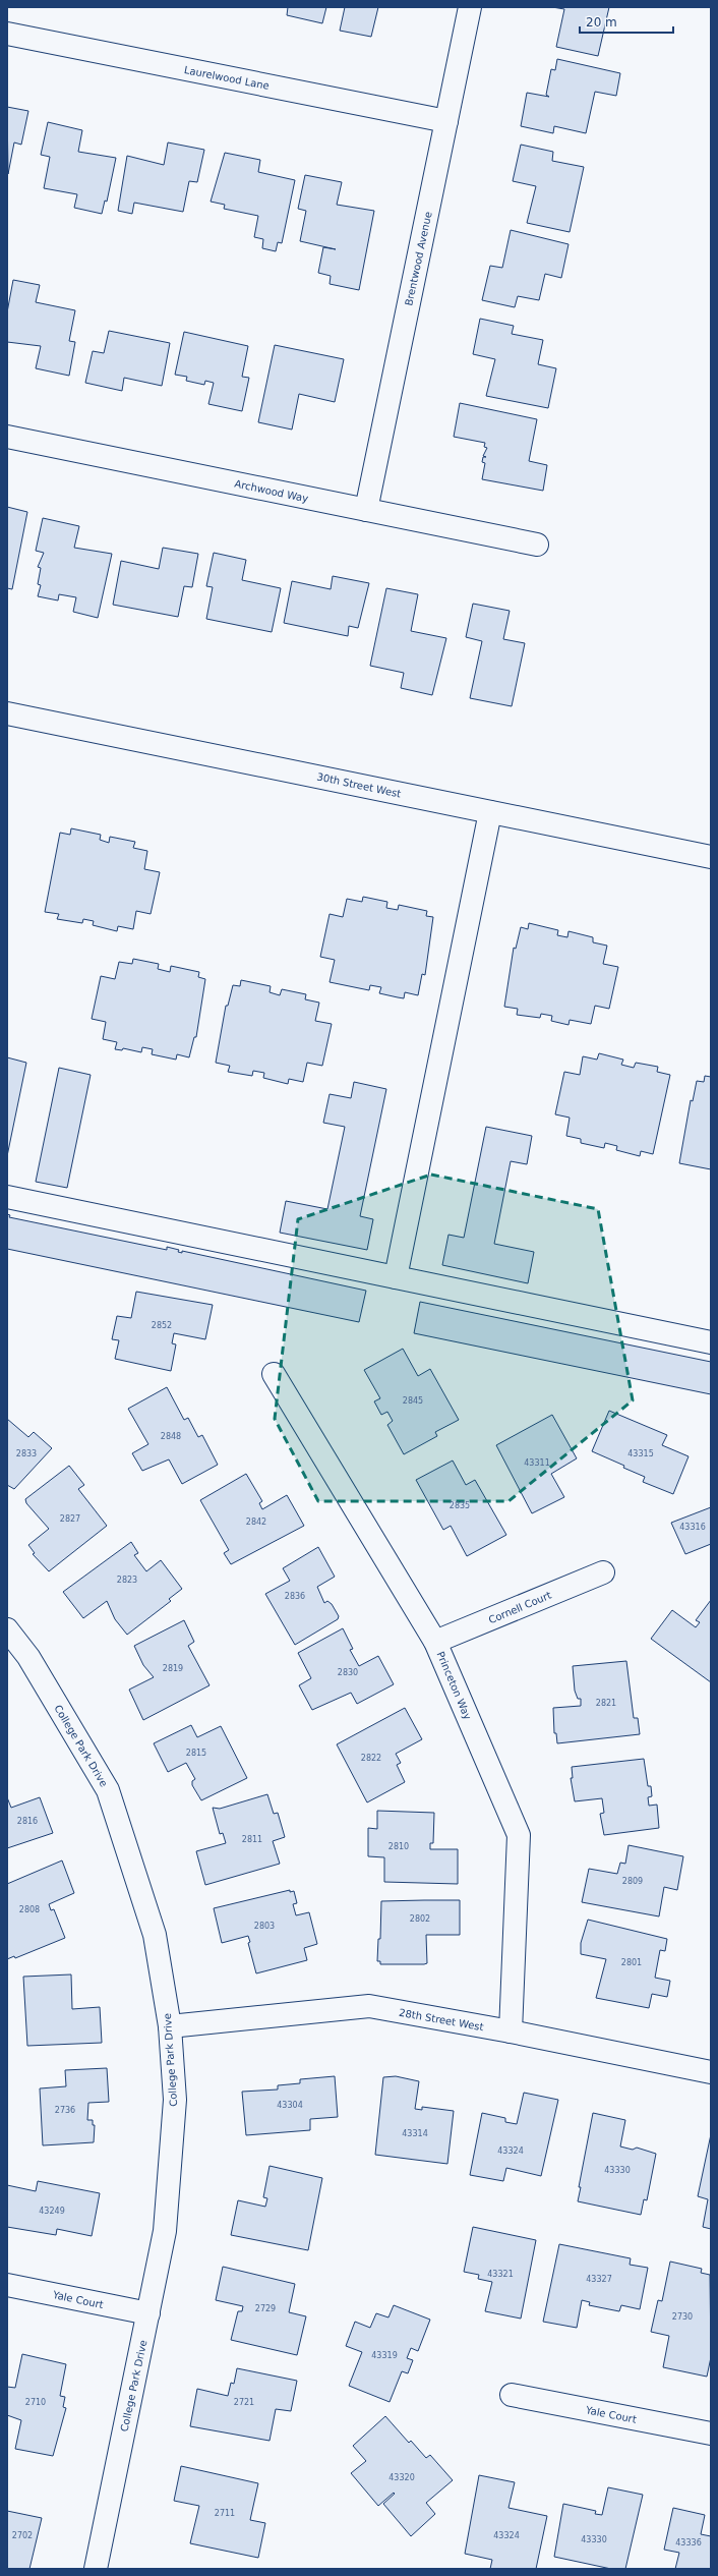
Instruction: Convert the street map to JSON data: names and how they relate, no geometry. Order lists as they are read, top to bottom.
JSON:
{
  "streets": {
    "street": [
      "Laurelwood Lane",
      "Brentwood Avenue",
      "Archwood Way",
      "30th Street West",
      "Cornell Court",
      "Princeton Way",
      "College Park Drive",
      "28th Street West",
      "Yale Court"
    ]
  },
  "crossings": [
    ["Laurelwood Lane", "Brentwood Avenue"],
    ["Brentwood Avenue", "Archwood Way"],
    ["Cornell Court", "Princeton Way"],
    ["Princeton Way", "28th Street West"],
    ["College Park Drive", "28th Street West"],
    ["College Park Drive", "Yale Court"]
  ],
  "house_numbers": [
    "2852",
    "2845",
    "2848",
    "2833",
    "43315",
    "43311",
    "2835",
    "2827",
    "2842",
    "43316",
    "2823",
    "2836",
    "2819",
    "2830",
    "2821",
    "2815",
    "2822",
    "2816",
    "2811",
    "2810",
    "2809",
    "2808",
    "2802",
    "2803",
    "2801",
    "43304",
    "2736",
    "43314",
    "43324",
    "43330",
    "43249",
    "43321",
    "43327",
    "2729",
    "2730",
    "43319",
    "2710",
    "2721",
    "43320",
    "2711",
    "2702",
    "43324",
    "43330",
    "43336"
  ],
  "scale_bar": "20 m"
}
